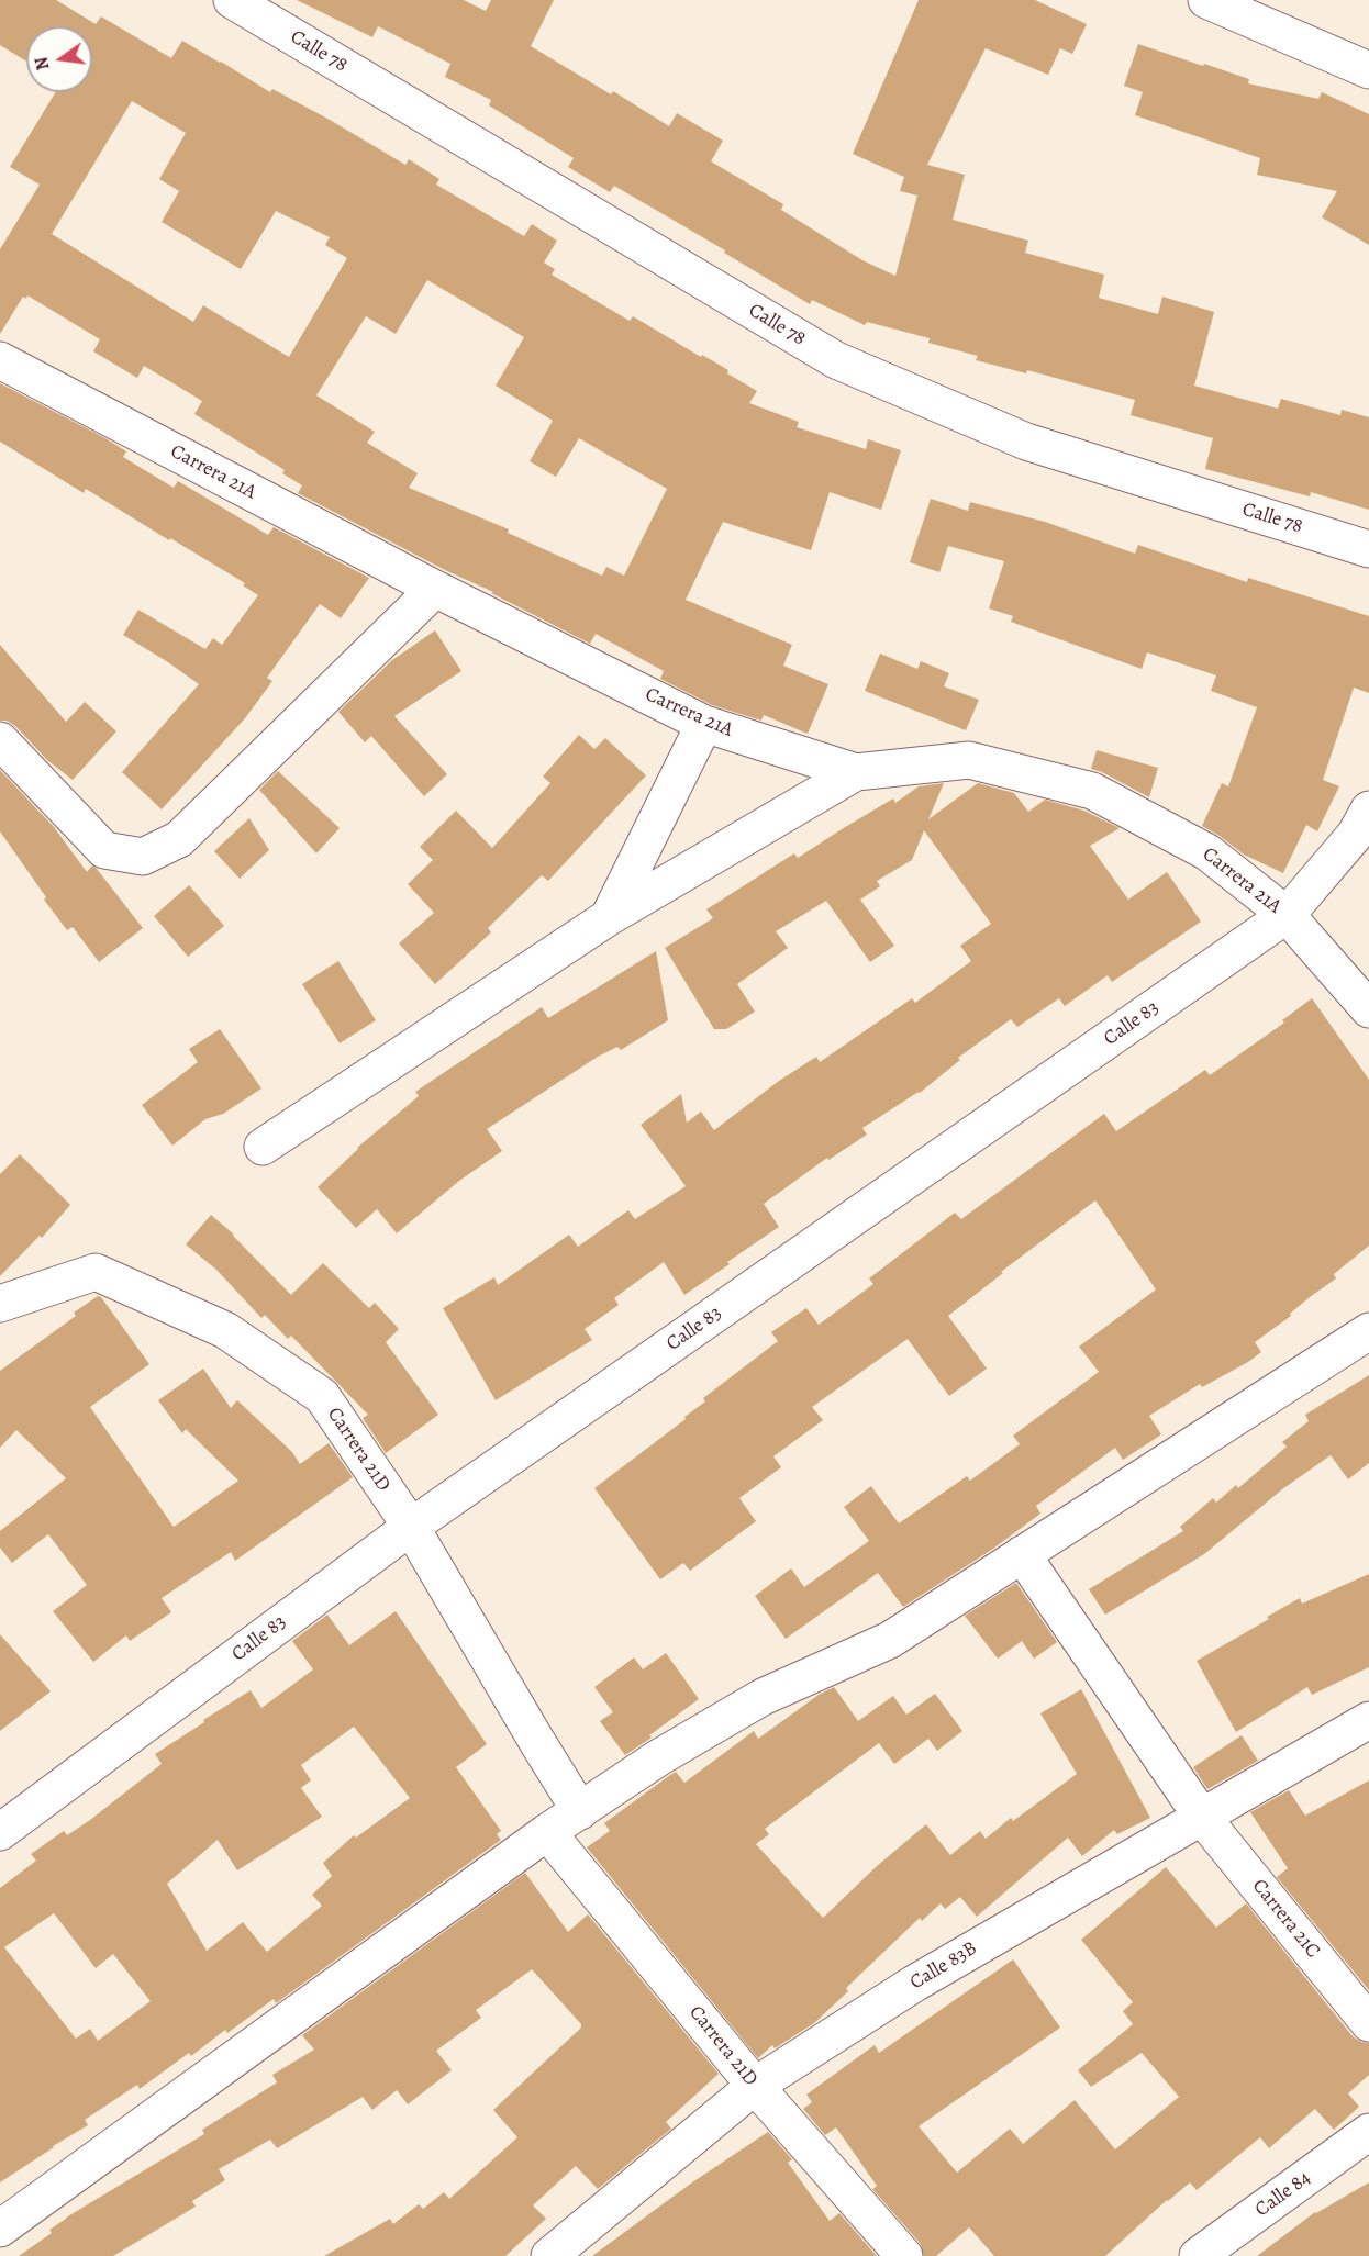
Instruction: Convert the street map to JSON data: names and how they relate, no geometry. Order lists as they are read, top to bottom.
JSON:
{
  "streets": {
    "street": [
      "Calle 78",
      "Carrera 21A",
      "Calle 83",
      "Carrera 21D",
      "Carrera 21C",
      "Calle 83B",
      "Calle 84"
    ]
  },
  "crossings": [
    ["Carrera 21A", "Calle 83"],
    ["Calle 83", "Carrera 21D"],
    ["Carrera 21D", "Calle 83B"],
    ["Carrera 21C", "Calle 83B"]
  ],
  "north": "left"
}
